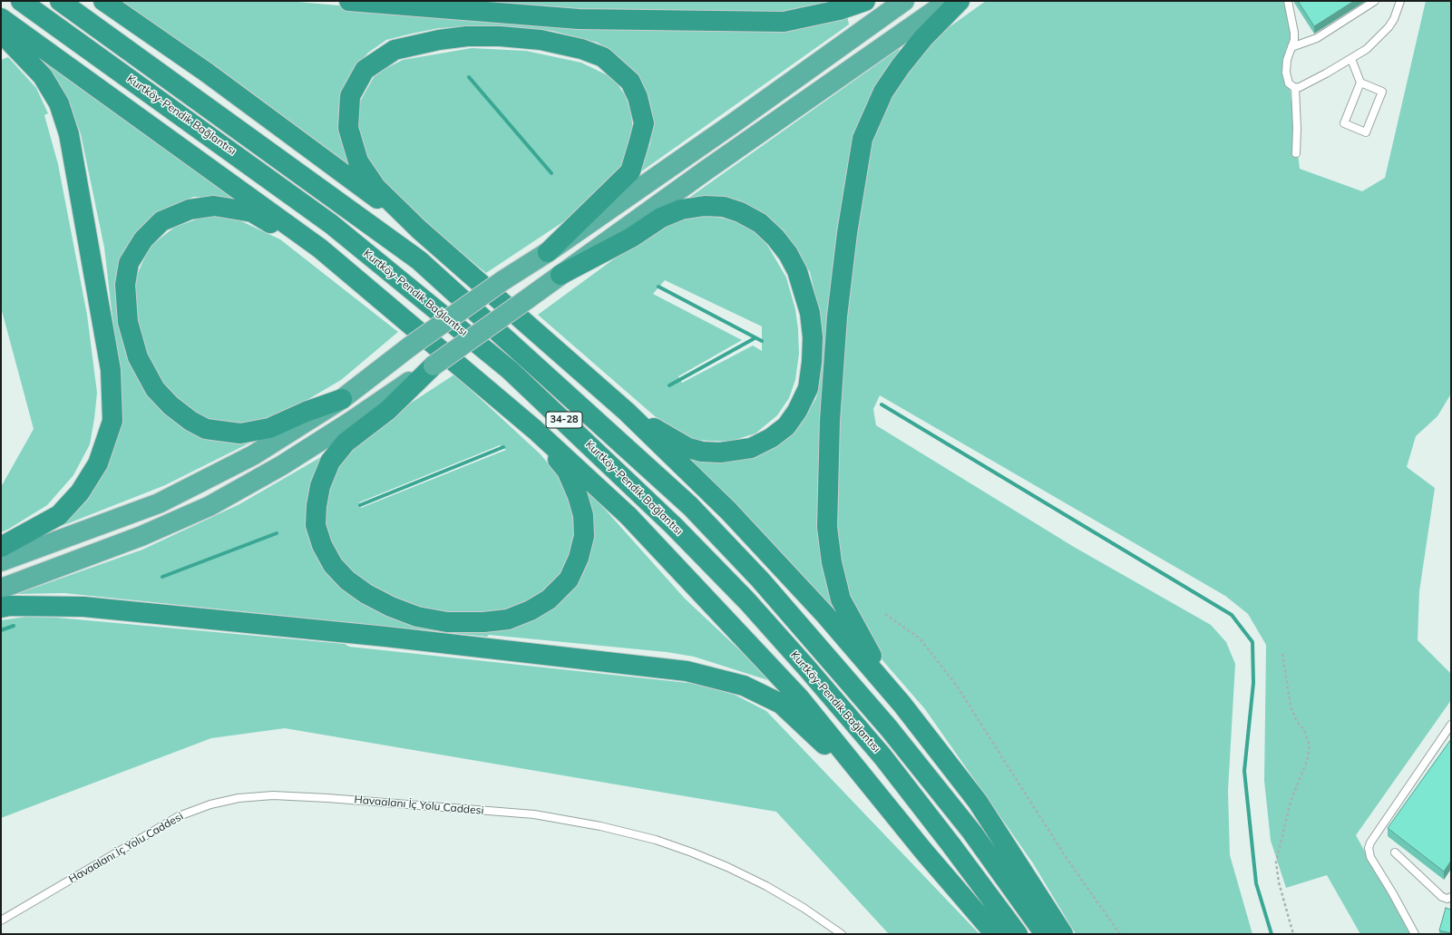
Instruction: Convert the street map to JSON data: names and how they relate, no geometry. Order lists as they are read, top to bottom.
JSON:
{
  "streets": {
    "highway": ["Kurtköy-Pendik Bağlantısı", "34-28"],
    "lane": ["Havaalanı İç Yolu Caddesi"]
  }
}
